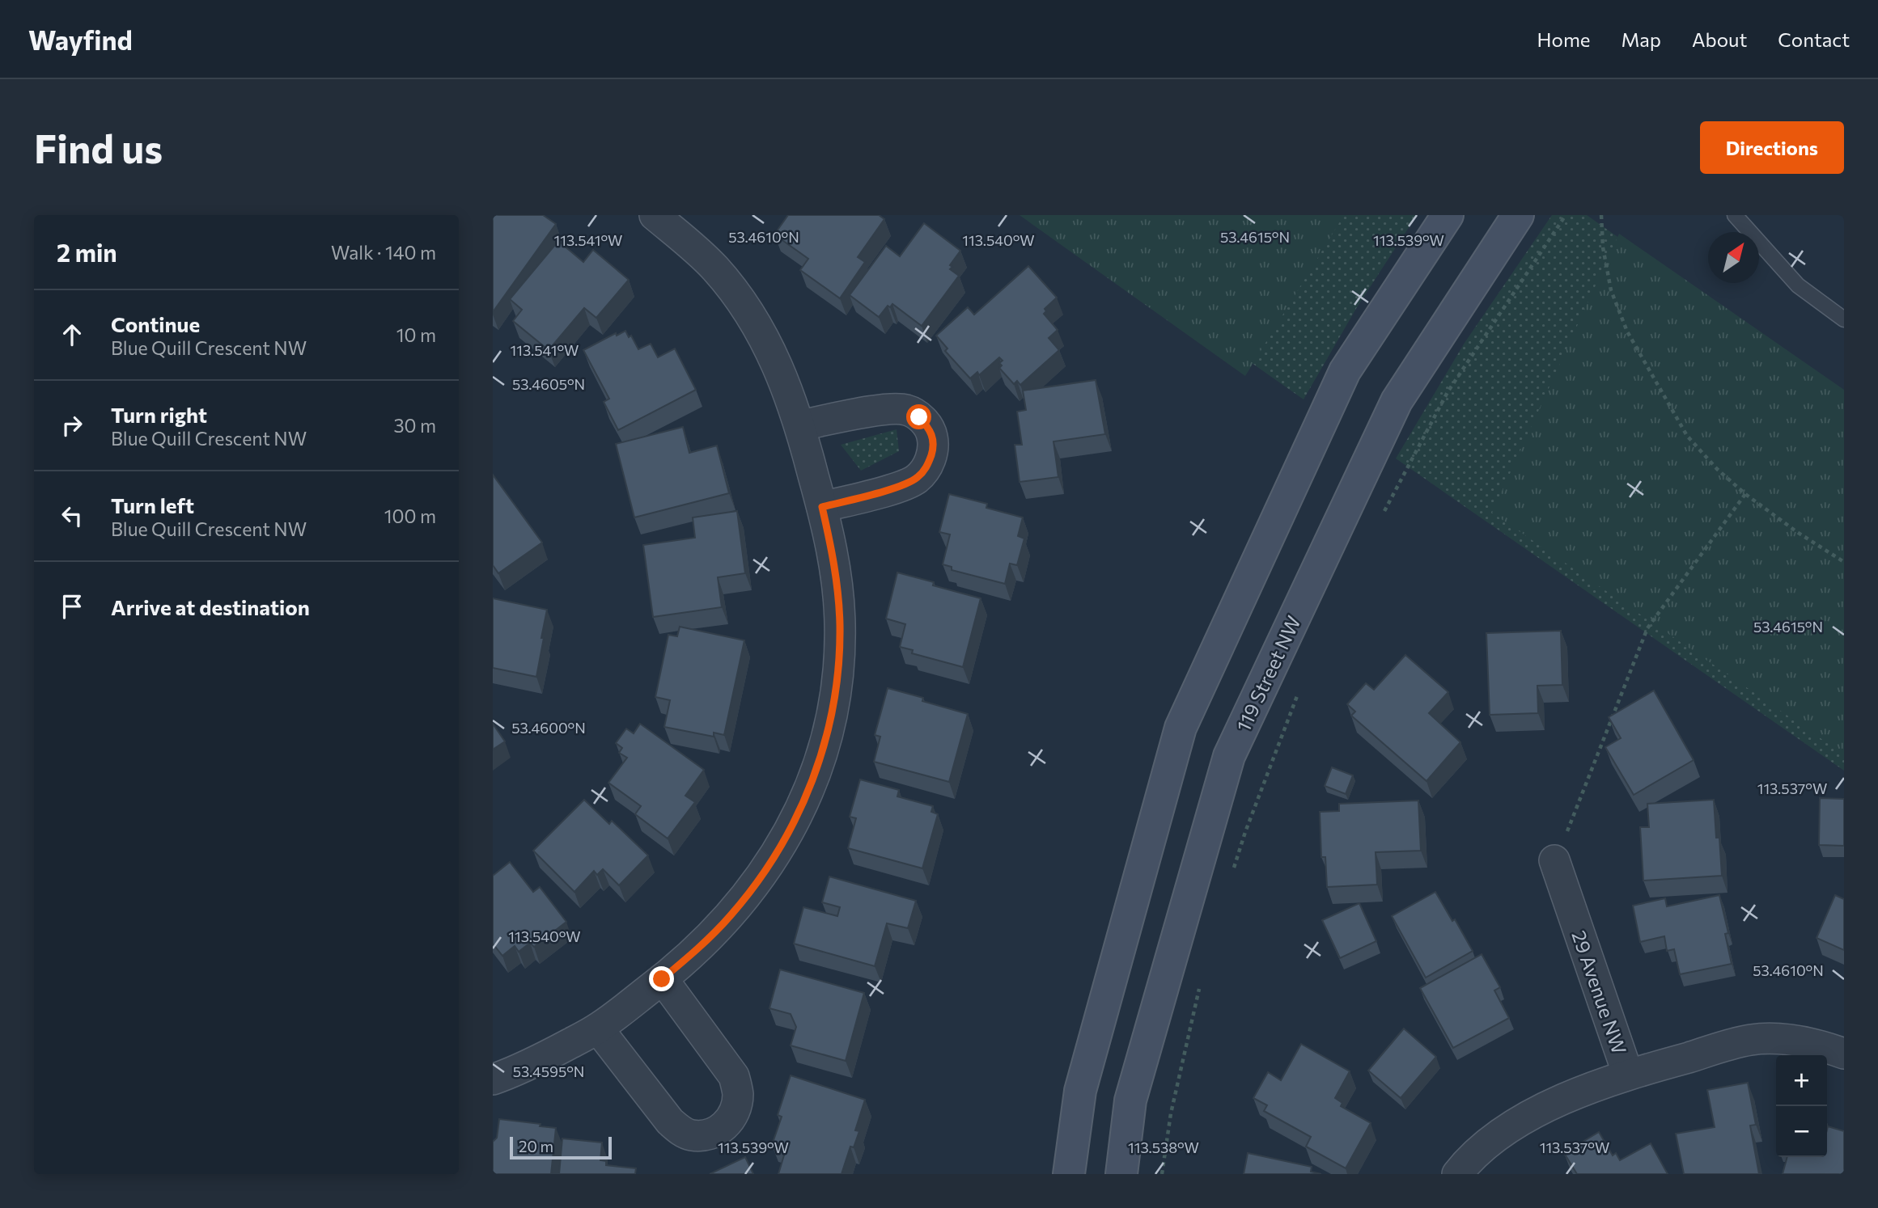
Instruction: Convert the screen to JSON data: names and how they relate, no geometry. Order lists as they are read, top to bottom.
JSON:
{
  "streets": {
    "main road": ["119 Street NW"],
    "street": ["29 Avenue NW"]
  },
  "scale_bar": "20 m",
  "north": "top right",
  "page": {
    "header": "Wayfind",
    "nav": [
      "Home",
      "Map",
      "About",
      "Contact"
    ],
    "buttons": "Directions",
    "title": "Find us",
    "heading": ["2 min", "Walk · 140 m"],
    "list": [
      ["Continue", "Blue Quill Crescent NW", "10 m"],
      ["Turn right", "Blue Quill Crescent NW", "30 m"],
      ["Turn left", "Blue Quill Crescent NW", "100 m"],
      "Arrive at destination"
    ],
    "map_buttons": ["+", "−"],
    "scale": "20 m"
  },
  "coordinates": [
    "53.4610°N",
    "53.4615°N",
    "113.541°W",
    "113.540°W",
    "113.539°W",
    "53.4605°N",
    "53.4600°N",
    "113.537°W",
    "53.4595°N",
    "113.538°W"
  ]
}
